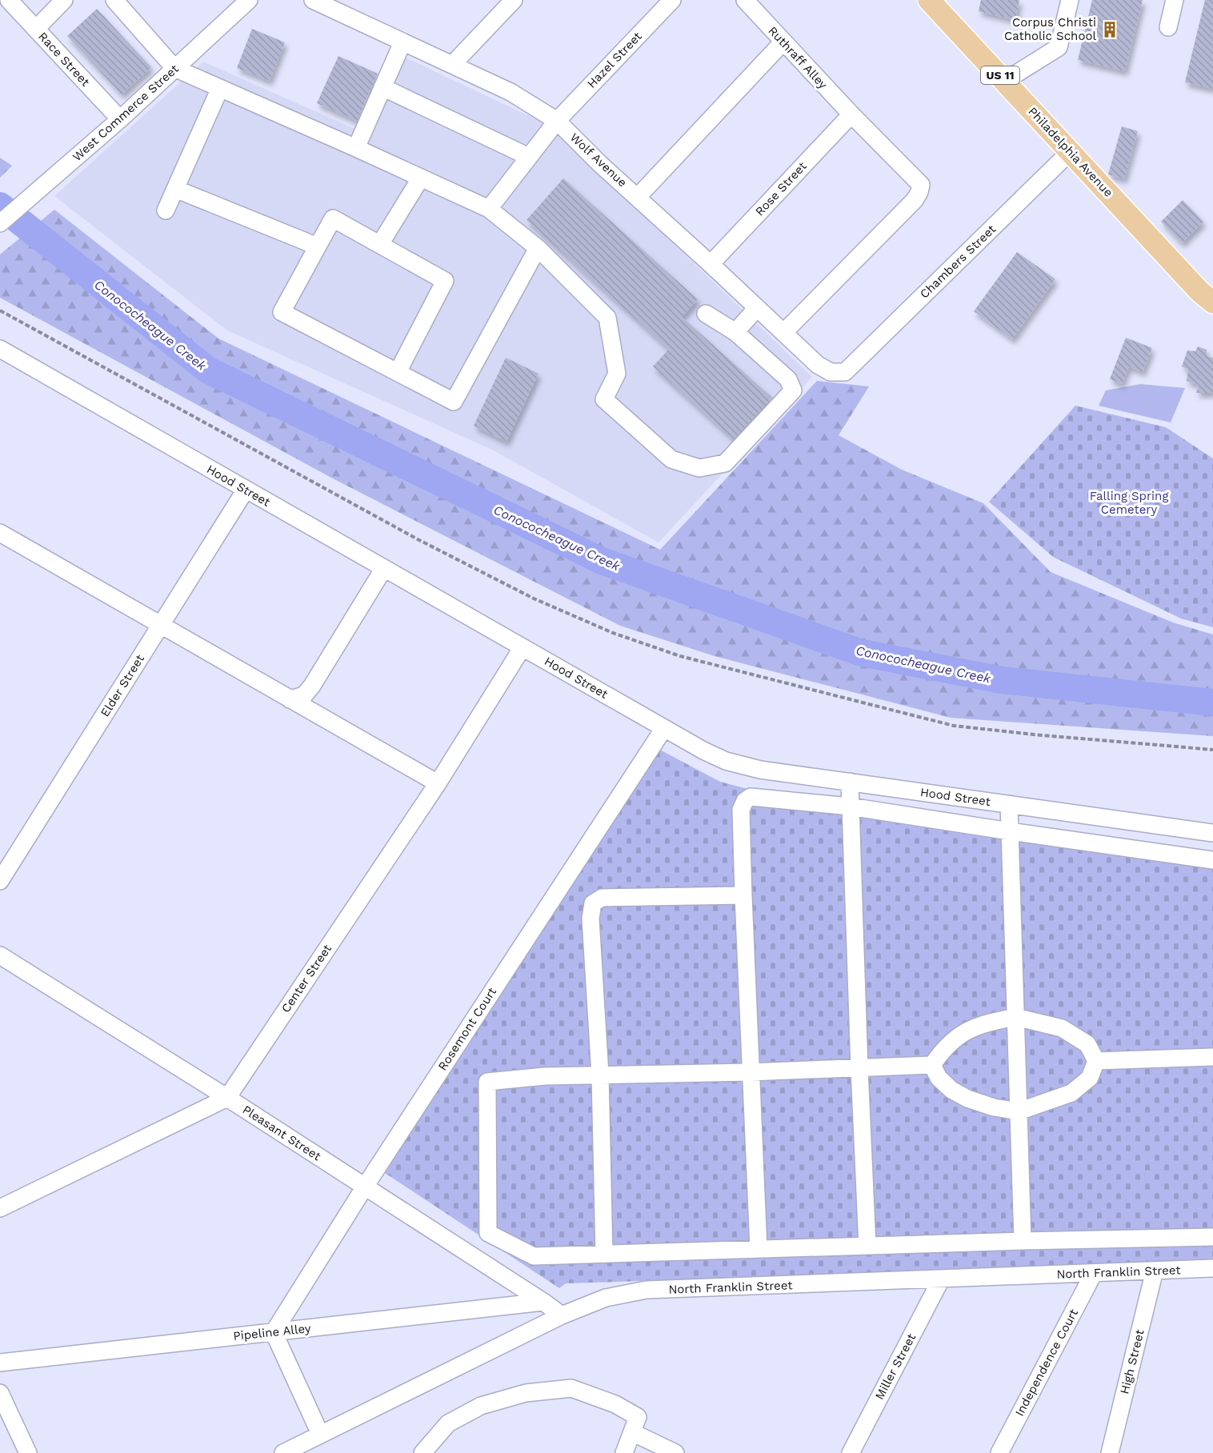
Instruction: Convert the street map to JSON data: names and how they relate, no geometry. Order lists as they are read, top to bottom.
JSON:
{
  "streets": {
    "main road": ["US 11", "Philadelphia Avenue"],
    "street": [
      "Ruthraff Alley",
      "Race Street",
      "Hazel Street",
      "West Commerce Street",
      "Wolf Avenue",
      "Rose Street",
      "Chambers Street",
      "Hood Street",
      "Elder Street",
      "Center Street",
      "Rosemont Court",
      "Pleasant Street",
      "North Franklin Street",
      "Pipeline Alley",
      "High Street",
      "Independence Court",
      "Miller Street"
    ]
  },
  "crossings": [
    ["Ruthraff Alley", "Wolf Avenue"],
    ["Ruthraff Alley", "Rose Street"],
    ["Race Street", "West Commerce Street"],
    ["Hazel Street", "Wolf Avenue"],
    ["Philadelphia Avenue", "Chambers Street"],
    ["Wolf Avenue", "Rose Street"],
    ["Wolf Avenue", "Chambers Street"],
    ["Hood Street", "Elder Street"],
    ["Hood Street", "Center Street"],
    ["Hood Street", "Rosemont Court"],
    ["Center Street", "Pleasant Street"],
    ["Rosemont Court", "Pleasant Street"],
    ["Rosemont Court", "Pipeline Alley"],
    ["Pleasant Street", "North Franklin Street"],
    ["Pleasant Street", "Pipeline Alley"],
    ["North Franklin Street", "High Street"],
    ["North Franklin Street", "Independence Court"],
    ["North Franklin Street", "Miller Street"]
  ],
  "water": ["Conococheague Creek"],
  "parks": ["Falling Spring Cemetery"],
  "places": {
    "building": ["Corpus Christi Catholic School"]
  }
}
